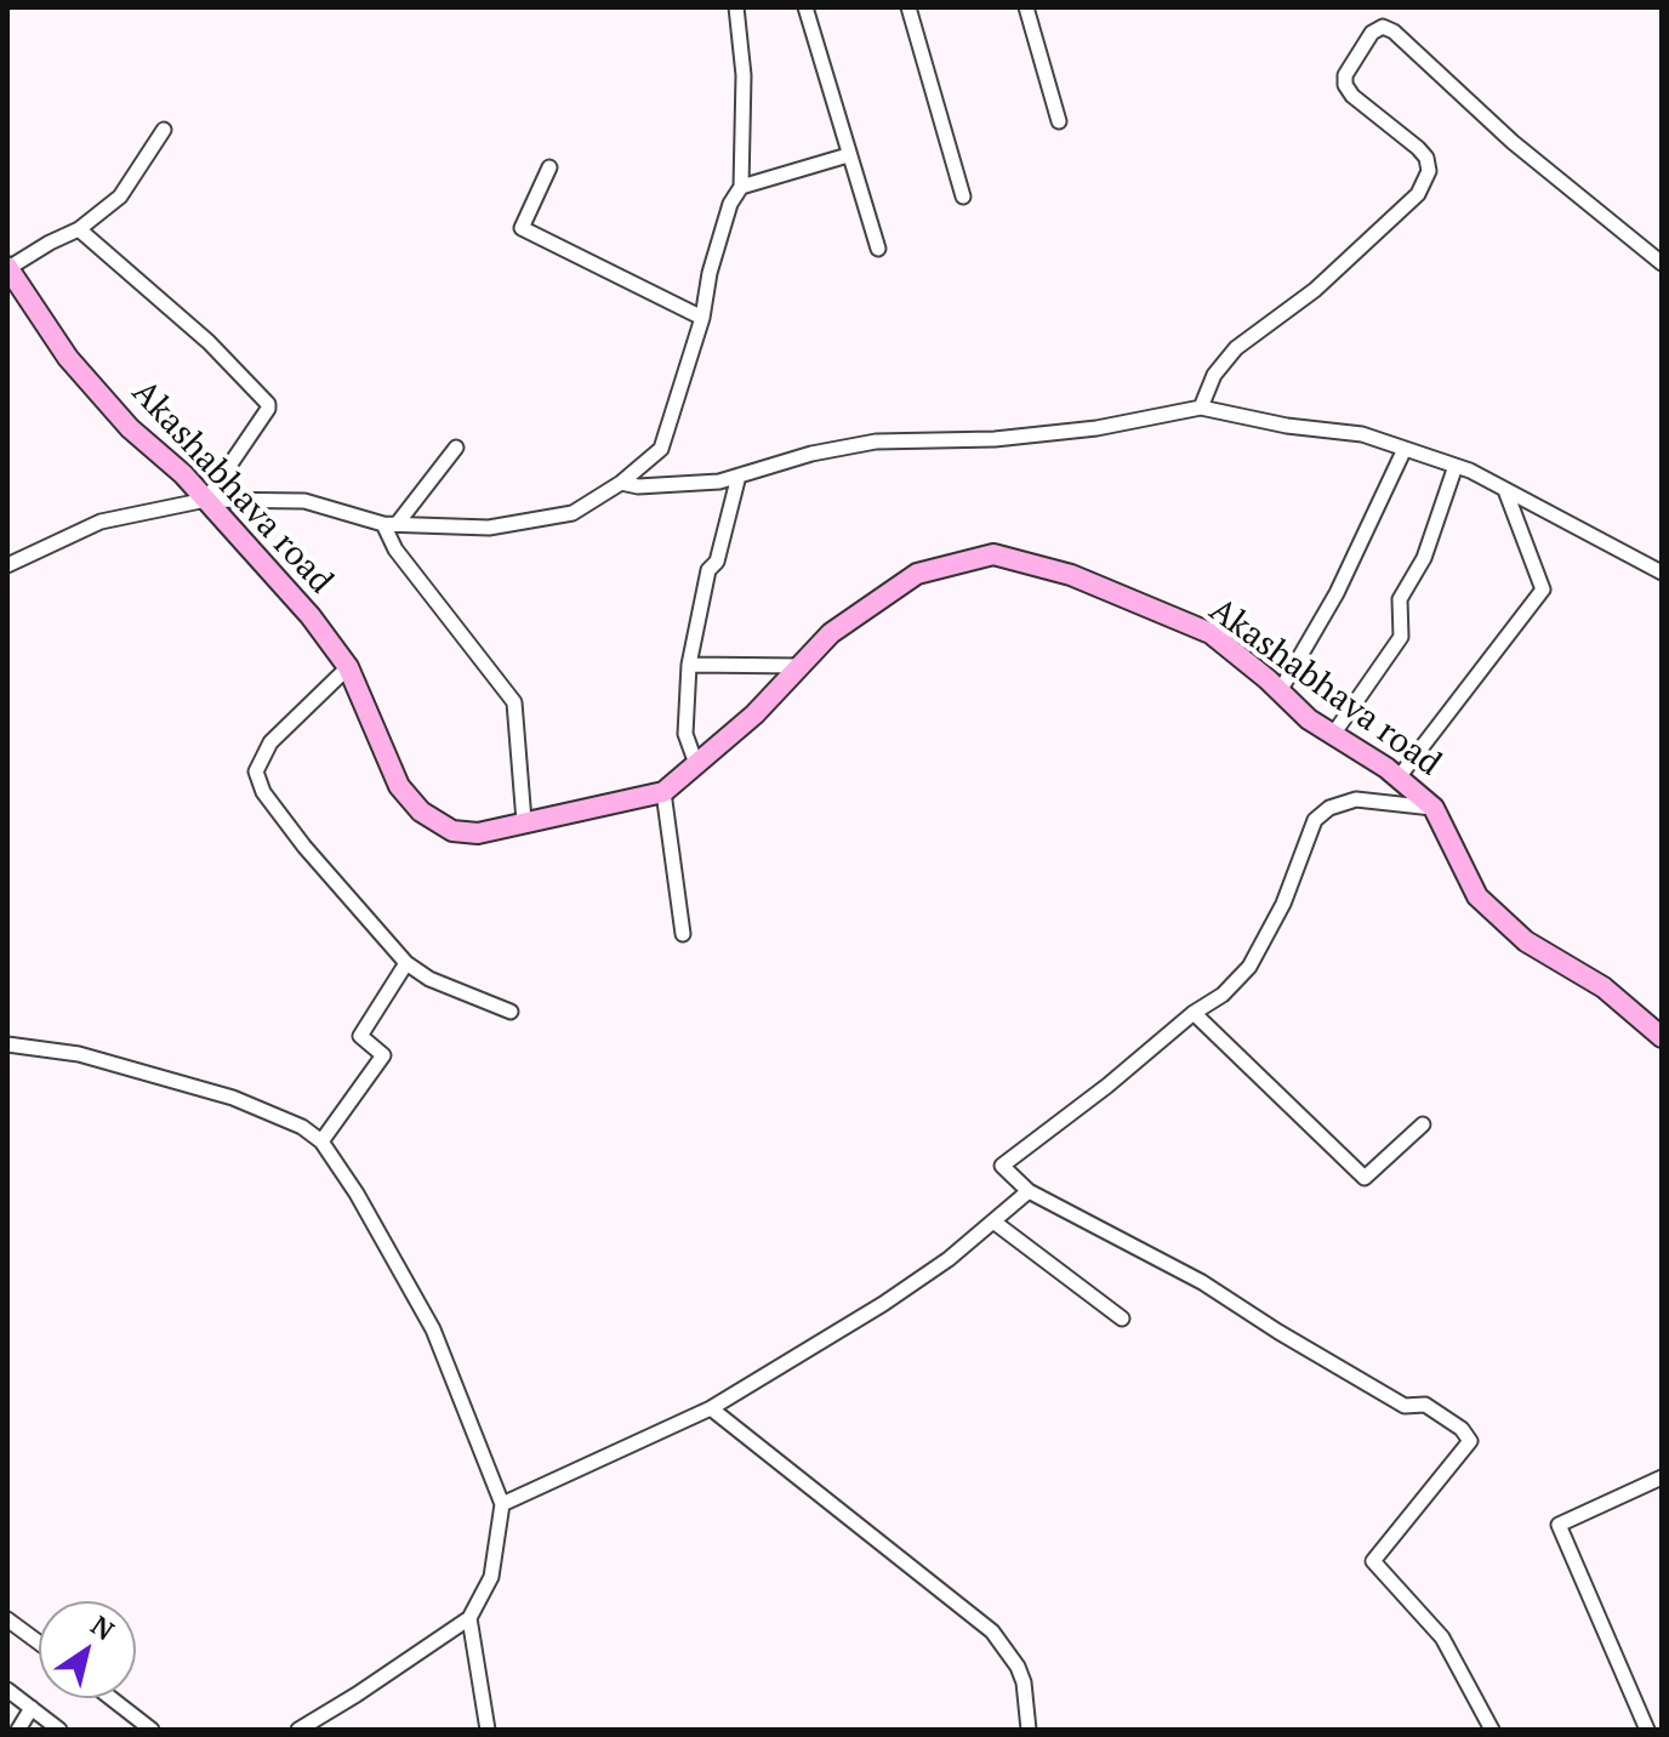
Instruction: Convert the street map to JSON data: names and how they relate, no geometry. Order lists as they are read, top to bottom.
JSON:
{
  "streets": {
    "street": ["Akashabhava road"]
  },
  "north": "top right"
}
